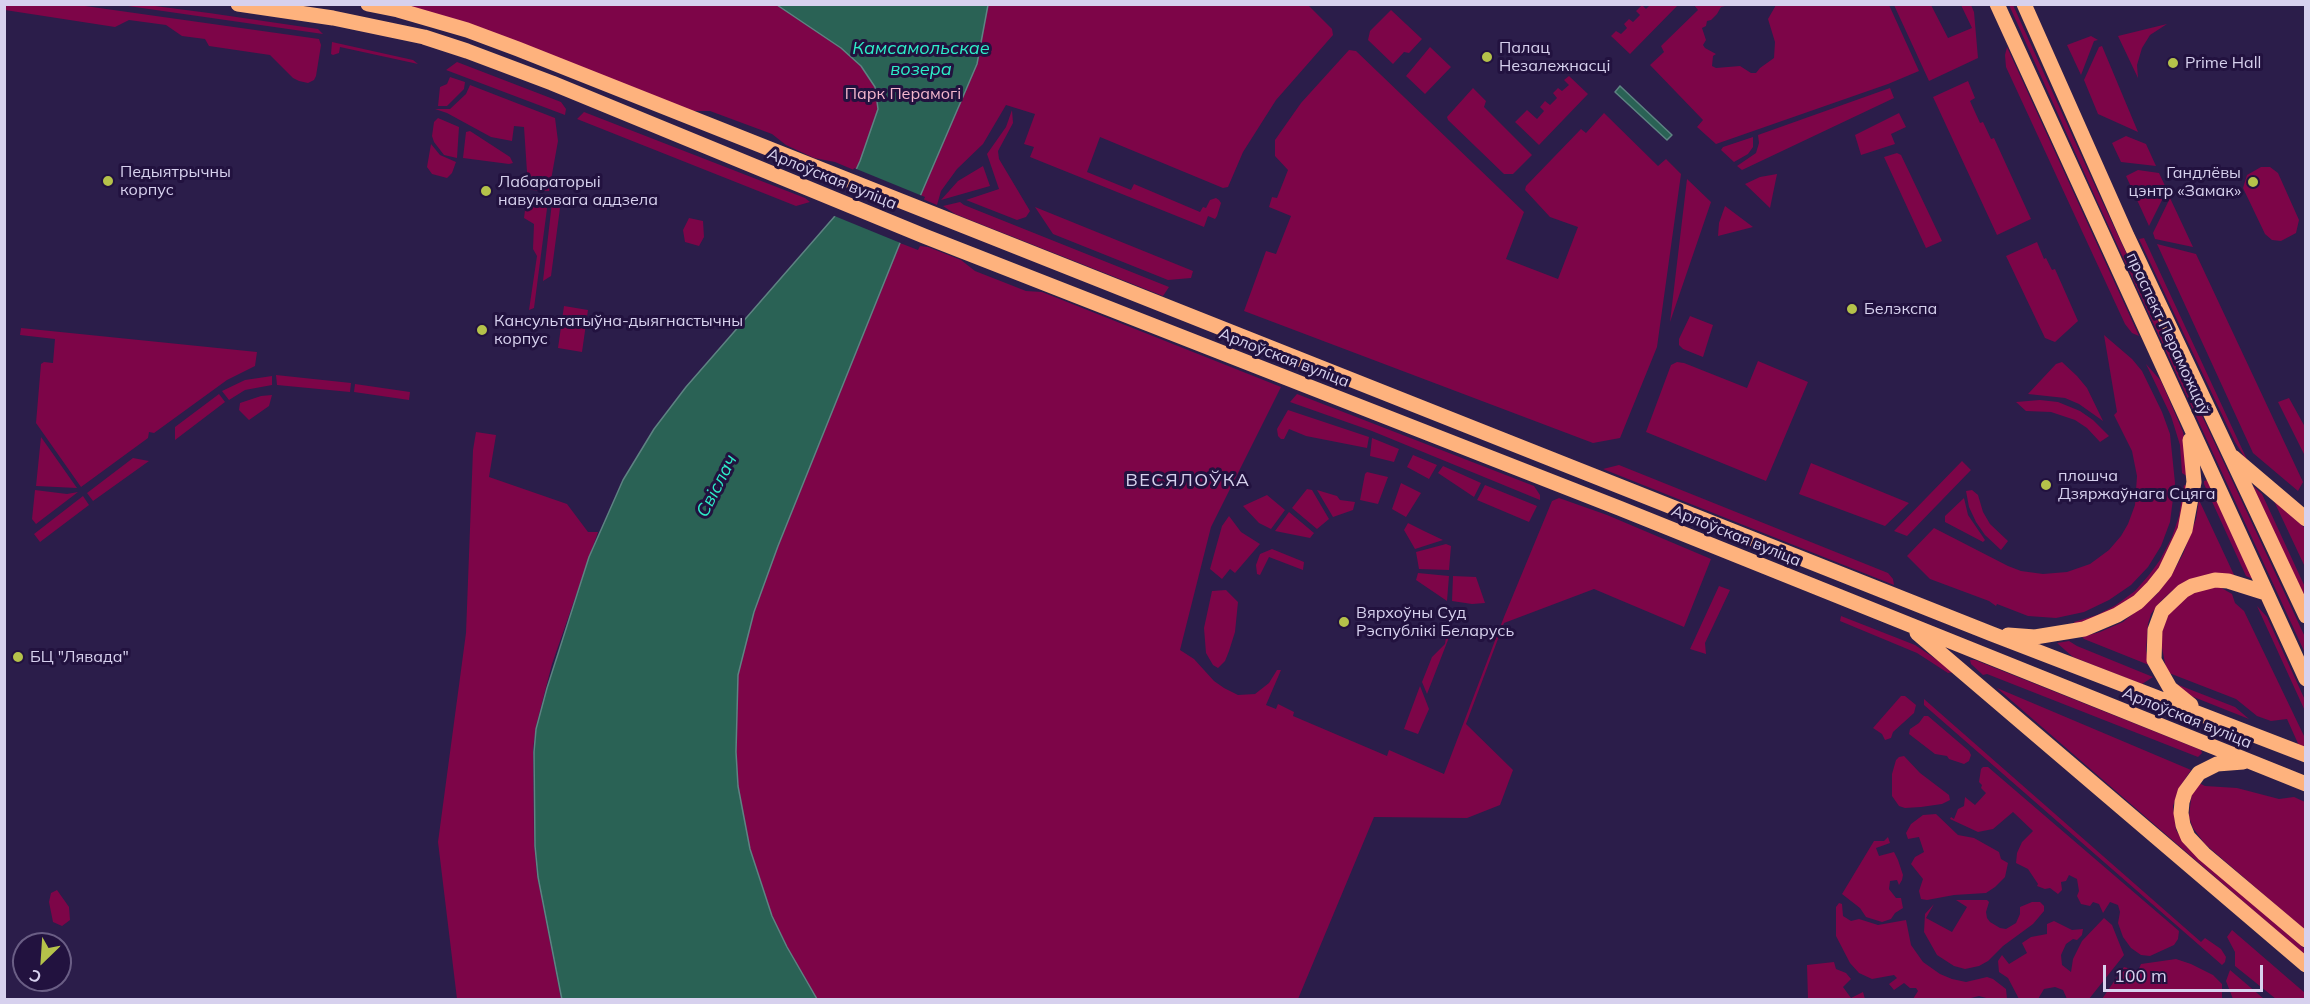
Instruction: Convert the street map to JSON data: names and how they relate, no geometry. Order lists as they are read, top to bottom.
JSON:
{
  "streets": {
    "main road": ["Арлоўская вуліца", "праспект Пераможцаў"]
  },
  "districts": ["ВЕСЯЛОЎКА"],
  "water": ["Камсамольскае возера", "Свіслач"],
  "parks": ["Парк Перамогі"],
  "places": [
    "Палац Незалежнасці",
    "Prime Hall",
    "Педыятрычны корпус",
    "Гандлёвы цэнтр «Замак»",
    "Лабараторыі навуковага аддзела",
    "Белэкспа",
    "Кансультатыўна-дыягнастычны корпус",
    "плошча Дзяржаўнага Сцяга",
    "Вярхоўны Суд Рэспублікі Беларусь",
    "БЦ \"Лявада\""
  ],
  "scale_bar": "100 m",
  "north": "bottom left"
}
